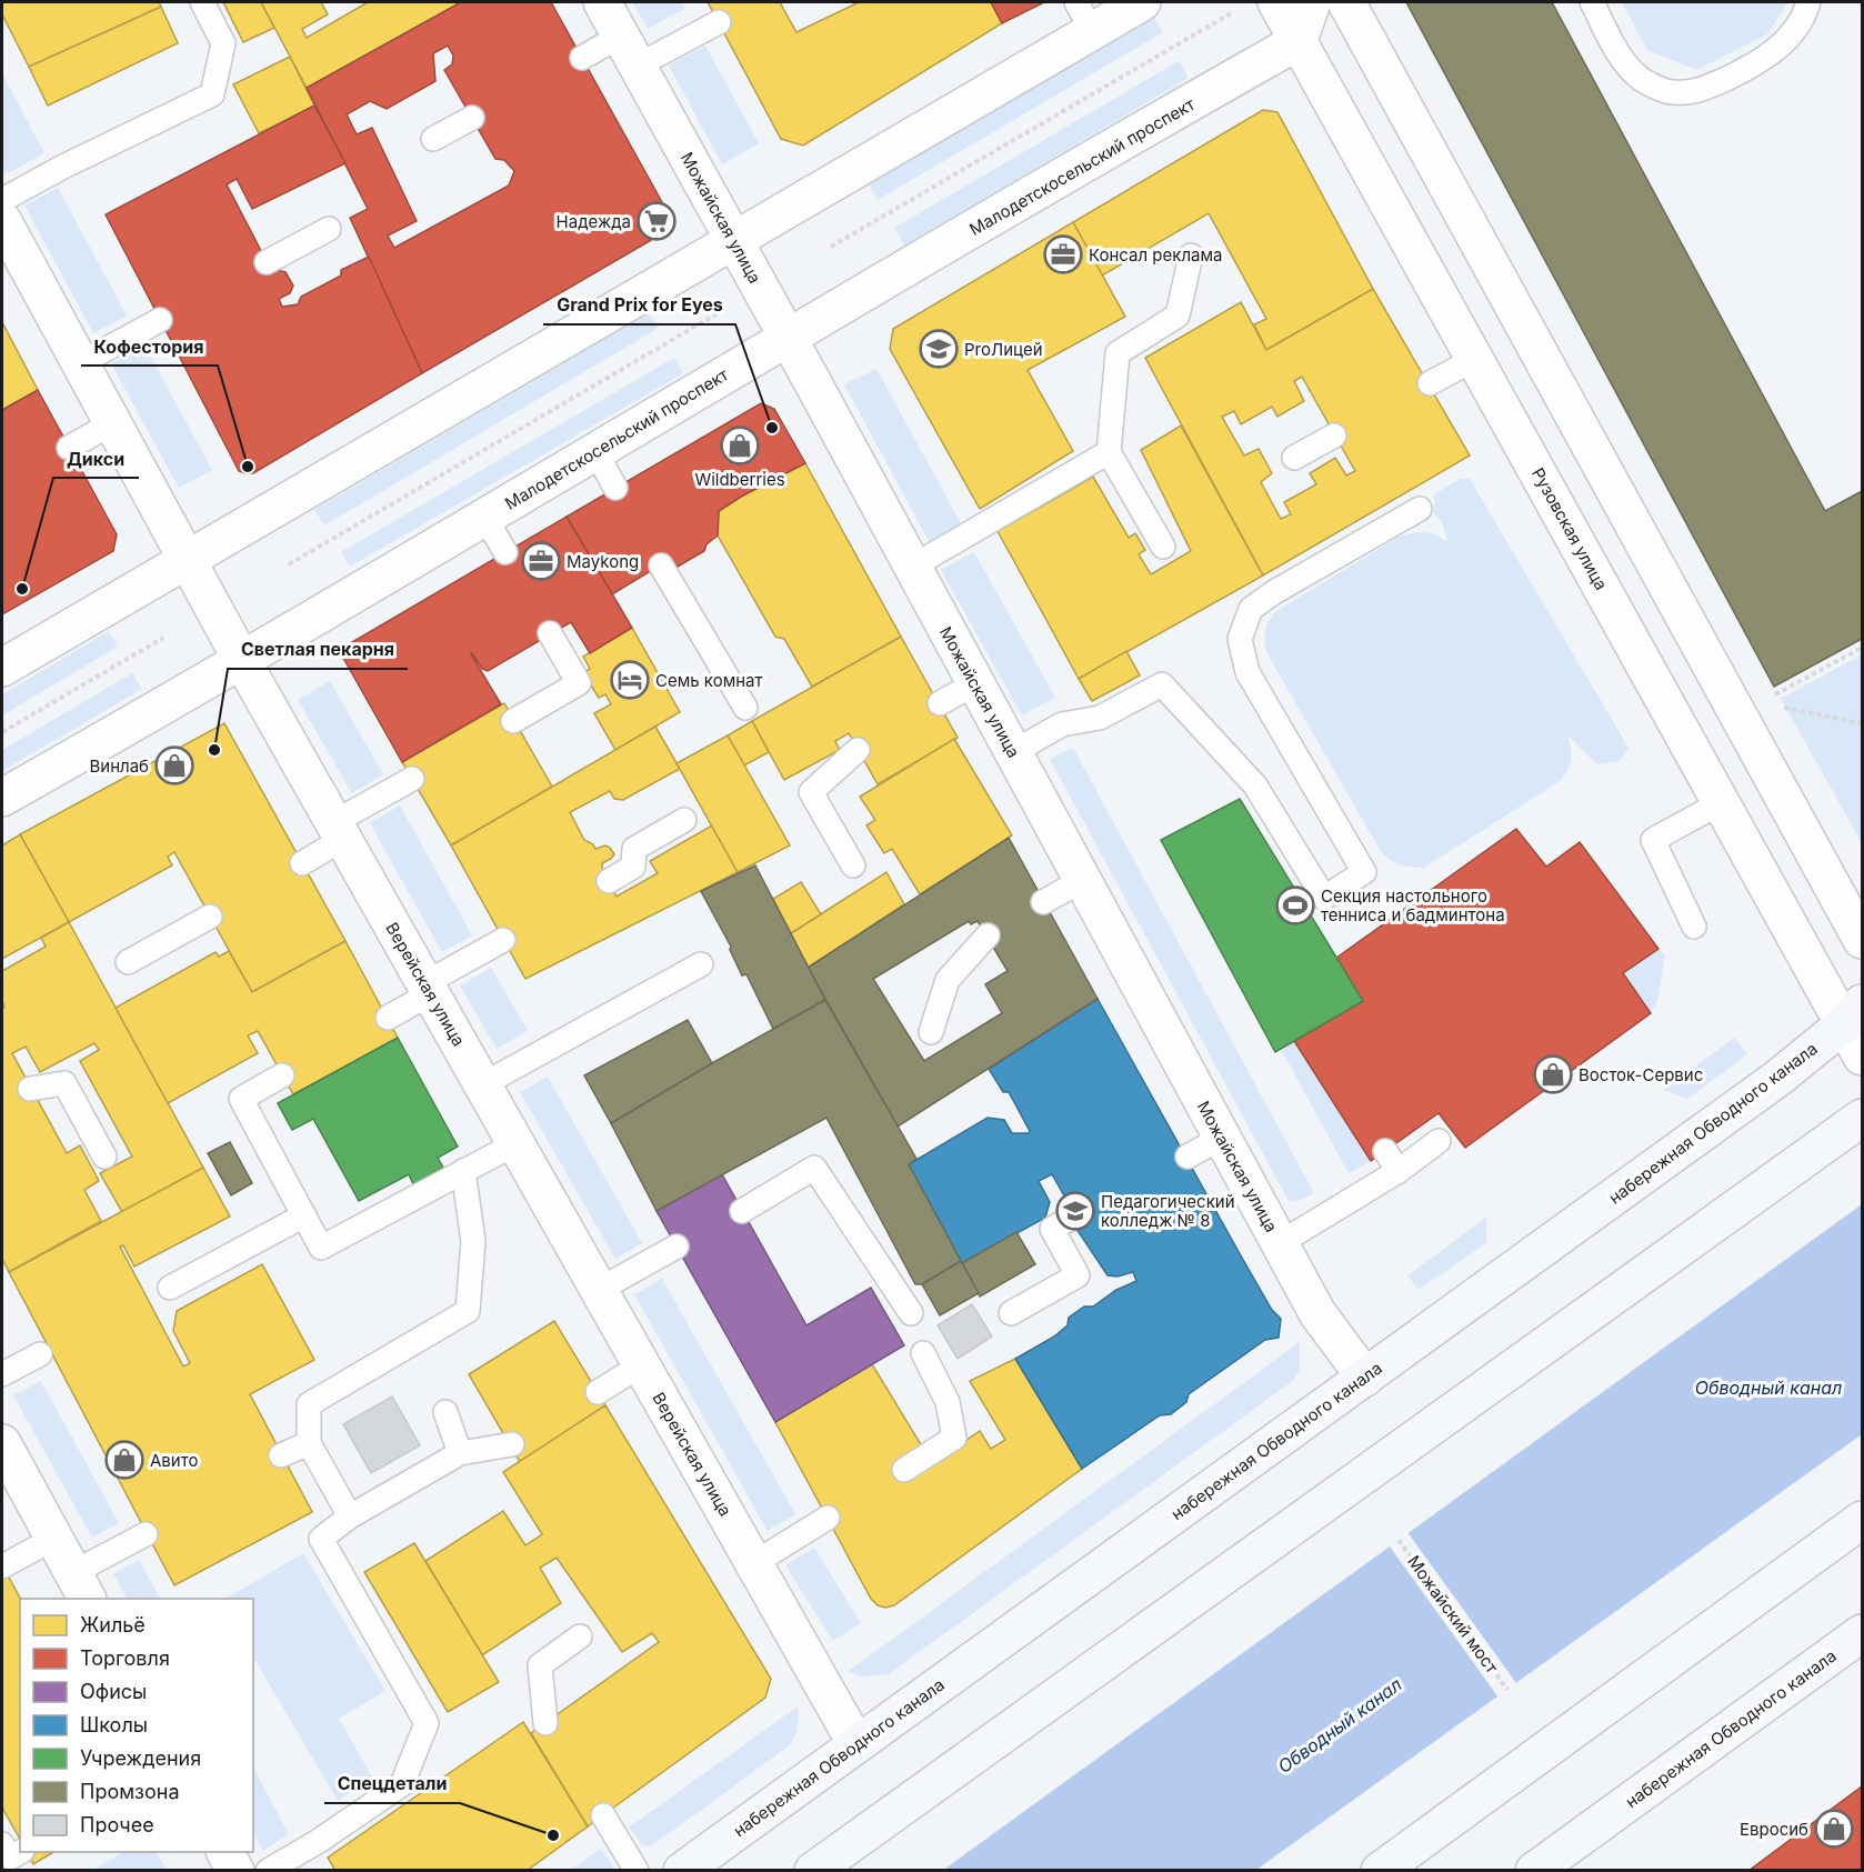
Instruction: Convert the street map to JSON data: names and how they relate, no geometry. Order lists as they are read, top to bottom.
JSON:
{
  "streets": {
    "main road": ["набережная Обводного канала"],
    "street": [
      "Малодетскосельский проспект",
      "Можайская улица",
      "Рузовская улица",
      "Верейская улица"
    ],
    "path": ["Можайский мост"]
  },
  "crossings": [
    ["Малодетскосельский проспект", "Можайская улица"],
    ["Малодетскосельский проспект", "Рузовская улица"],
    ["Малодетскосельский проспект", "Верейская улица"],
    ["Можайская улица", "набережная Обводного канала"],
    ["Рузовская улица", "набережная Обводного канала"],
    ["Верейская улица", "набережная Обводного канала"]
  ],
  "water": ["Обводный канал"],
  "places": {
    "supermarket": ["Надежда"],
    "office": ["Консал реклама", "Maykong"],
    "school or university": ["ProЛицей", "Педагогический колледж № 8"],
    "other": [
      "Grand Prix for Eyes",
      "Кофестория",
      "Дикси",
      "Светлая пекарня",
      "Спецдетали"
    ],
    "shop": [
      "Wildberries",
      "Винлаб",
      "Восток-Сервис",
      "Авито",
      "Евросиб"
    ],
    "hotel": ["Семь комнат"],
    "sports": ["Секция настольного тенниса и бадминтона"]
  },
  "legend": [
    "Жильё",
    "Торговля",
    "Офисы",
    "Школы",
    "Учреждения",
    "Промзона",
    "Прочее"
  ]
}
